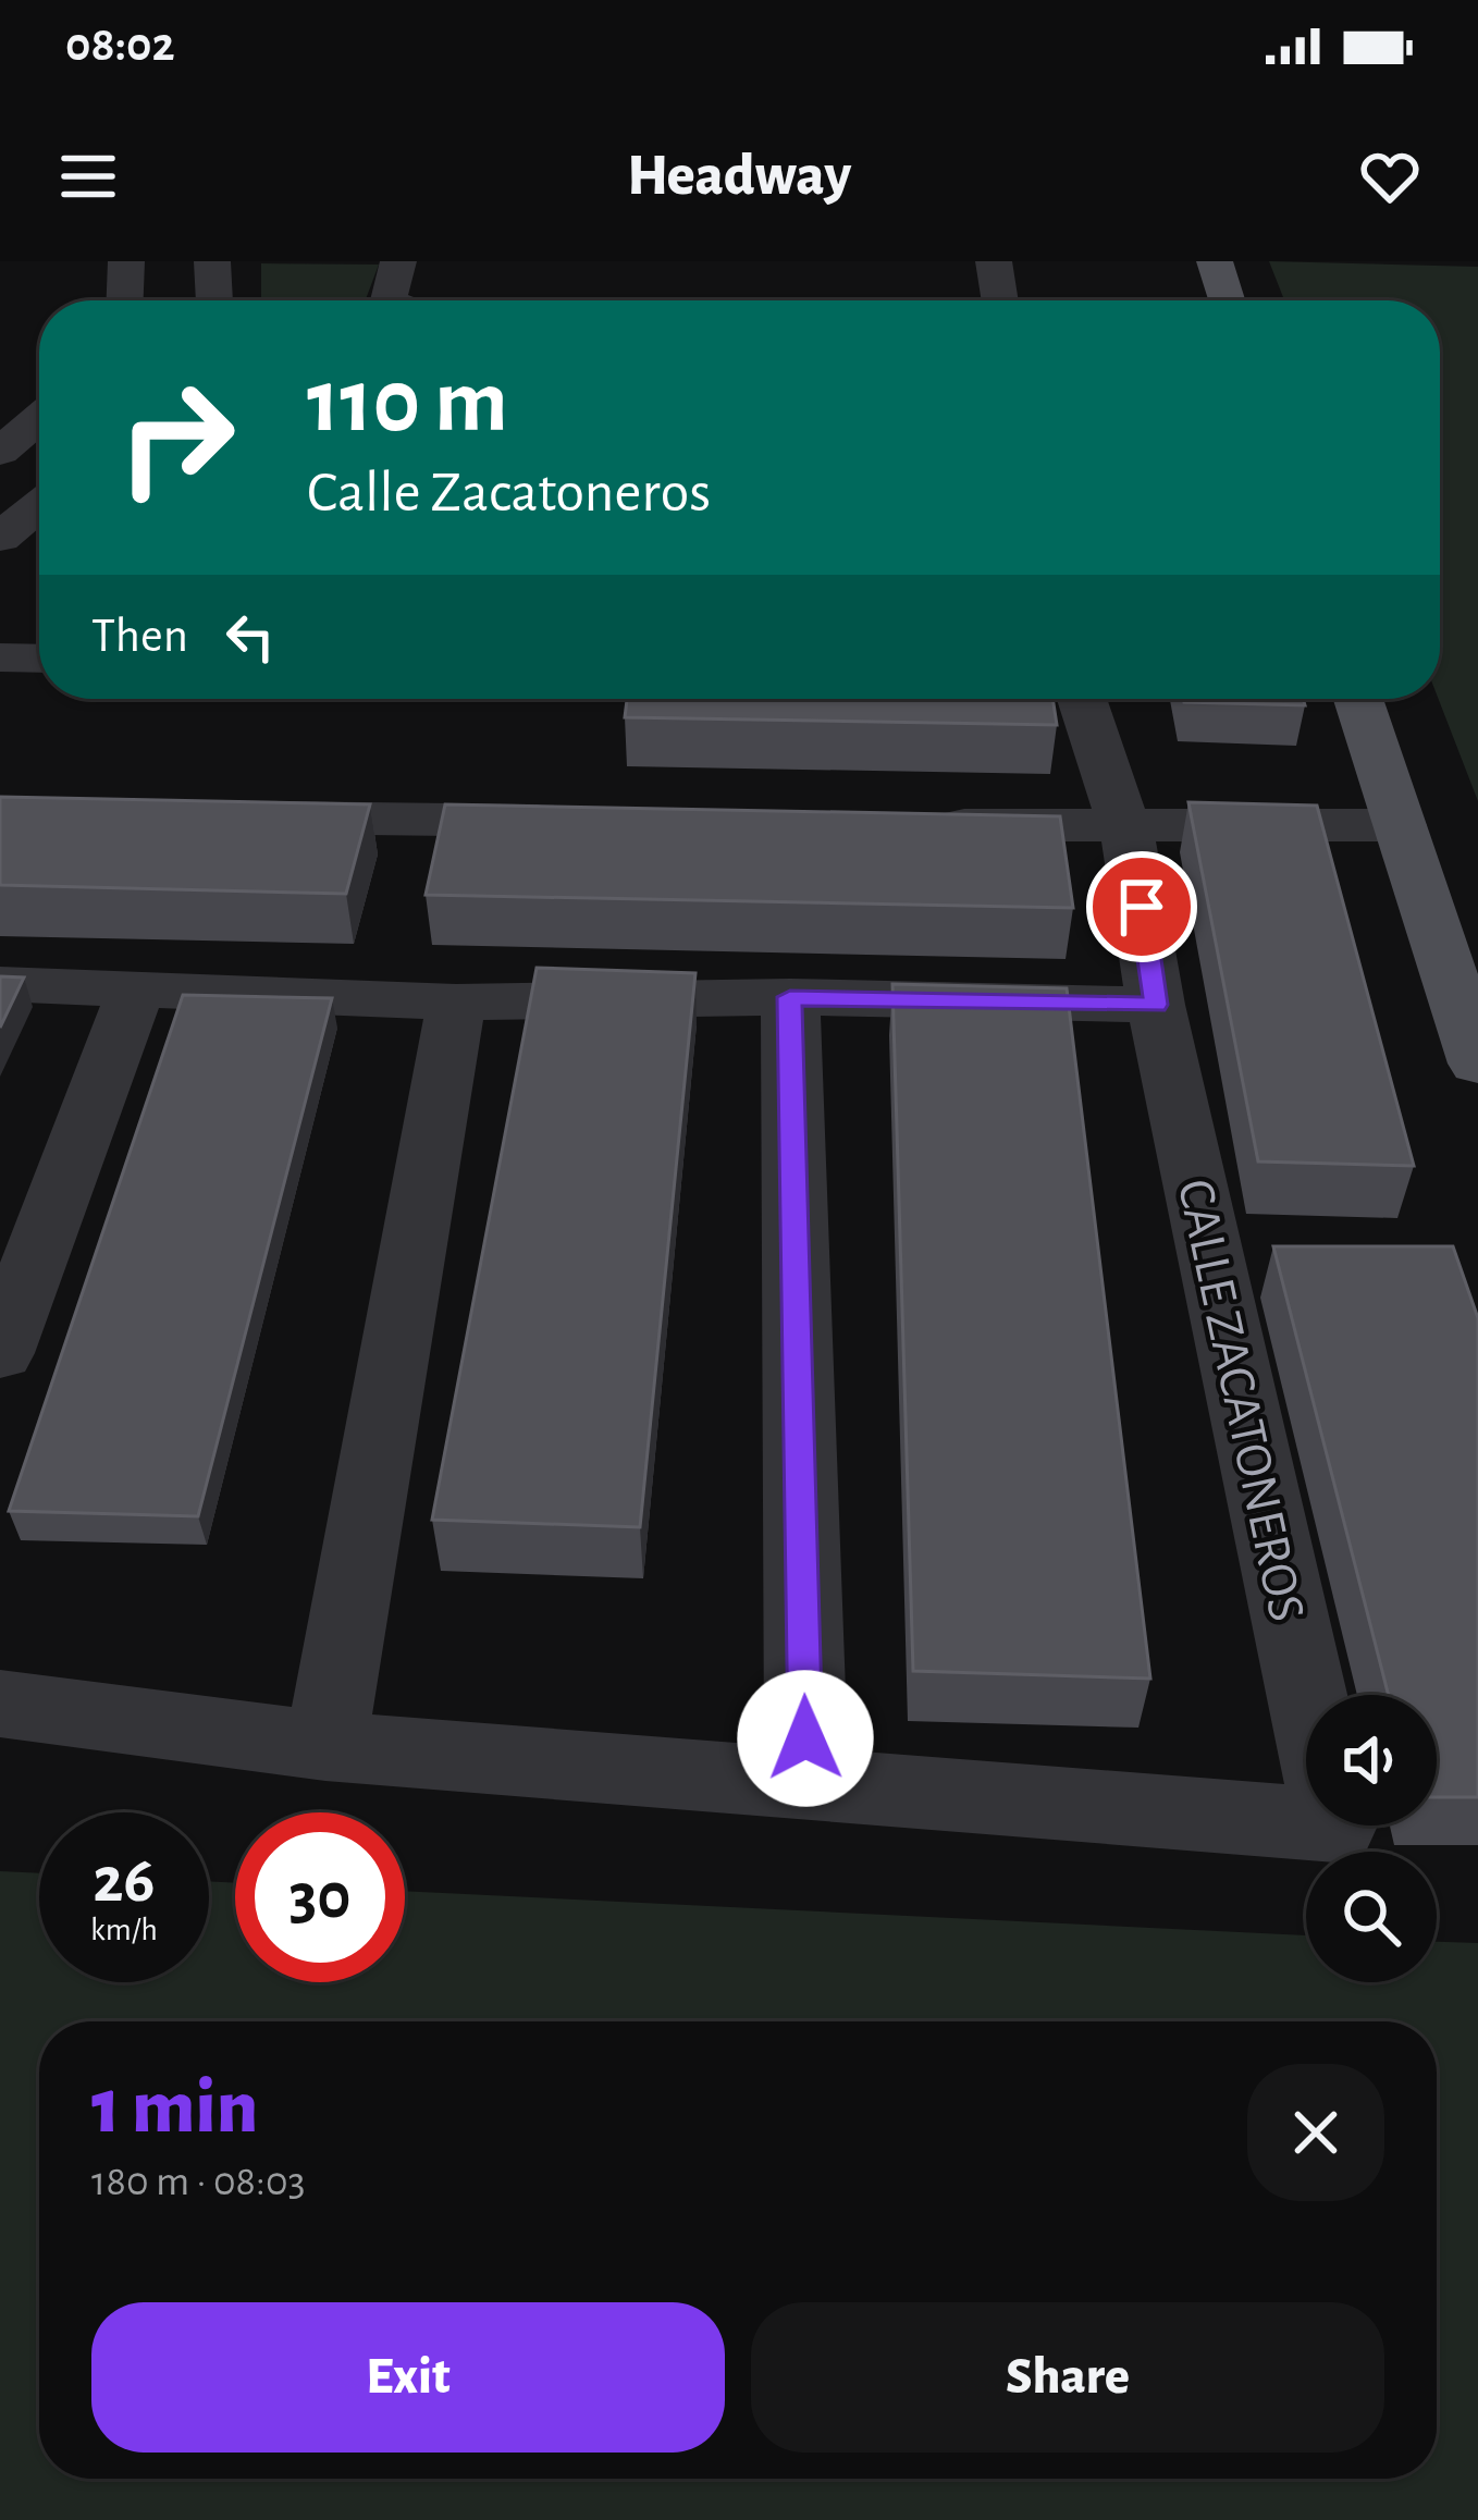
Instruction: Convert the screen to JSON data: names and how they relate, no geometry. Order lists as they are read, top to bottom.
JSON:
{
  "streets": {
    "street": ["CALLE ZACATONEROS"]
  },
  "page": {
    "status": "08:02",
    "header": "Headway",
    "turn": ["110 m", "Calle Zacatoneros"],
    "then": "Then",
    "speed": "26 km/h",
    "limit": "30",
    "heading": ["1 min", "180 m · 08:03"],
    "buttons": ["Exit", "Share"]
  }
}
